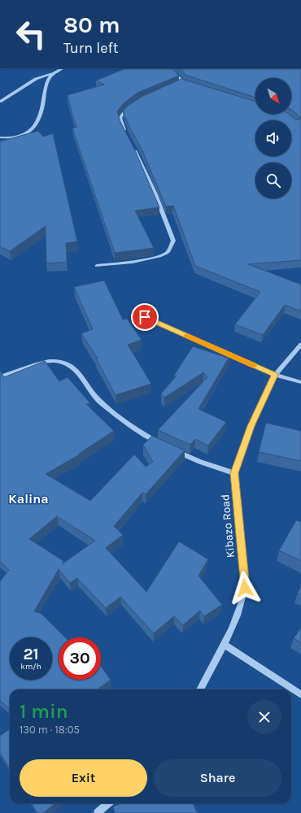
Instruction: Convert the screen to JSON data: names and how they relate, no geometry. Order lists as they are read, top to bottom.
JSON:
{
  "streets": {
    "street": ["Kibazo Road"]
  },
  "districts": ["Kalina"],
  "north": "bottom right",
  "page": {
    "turn": ["80 m", "Turn left"],
    "speed": "21 km/h",
    "limit": "30",
    "heading": ["1 min", "130 m · 18:05"],
    "buttons": ["Exit", "Share"]
  }
}
